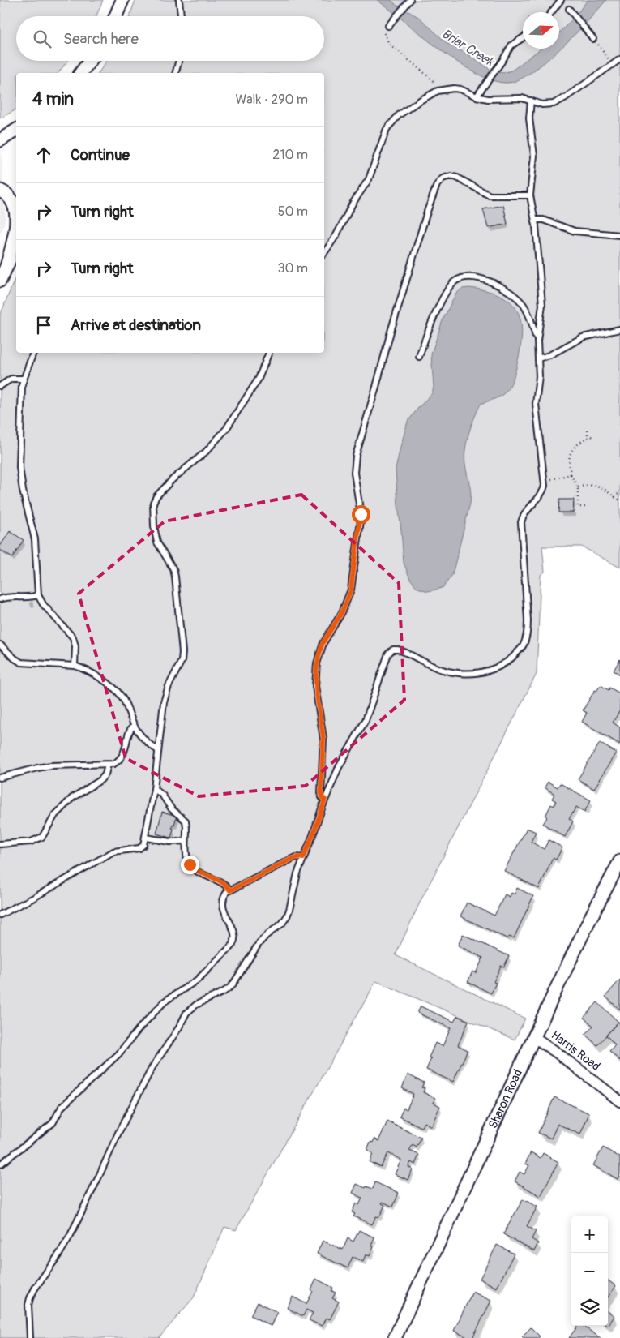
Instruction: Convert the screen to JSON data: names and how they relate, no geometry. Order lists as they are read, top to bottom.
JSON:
{
  "streets": {
    "street": ["Harris Road", "Sharon Road"]
  },
  "crossings": [
    ["Harris Road", "Sharon Road"]
  ],
  "water": ["Briar Creek"],
  "north": "right",
  "page": {
    "search": "Search here",
    "heading": ["4 min", "Walk · 290 m"],
    "list": [
      ["Continue", "210 m"],
      ["Turn right", "50 m"],
      ["Turn right", "30 m"],
      "Arrive at destination"
    ],
    "map_buttons": ["+", "−"]
  }
}
